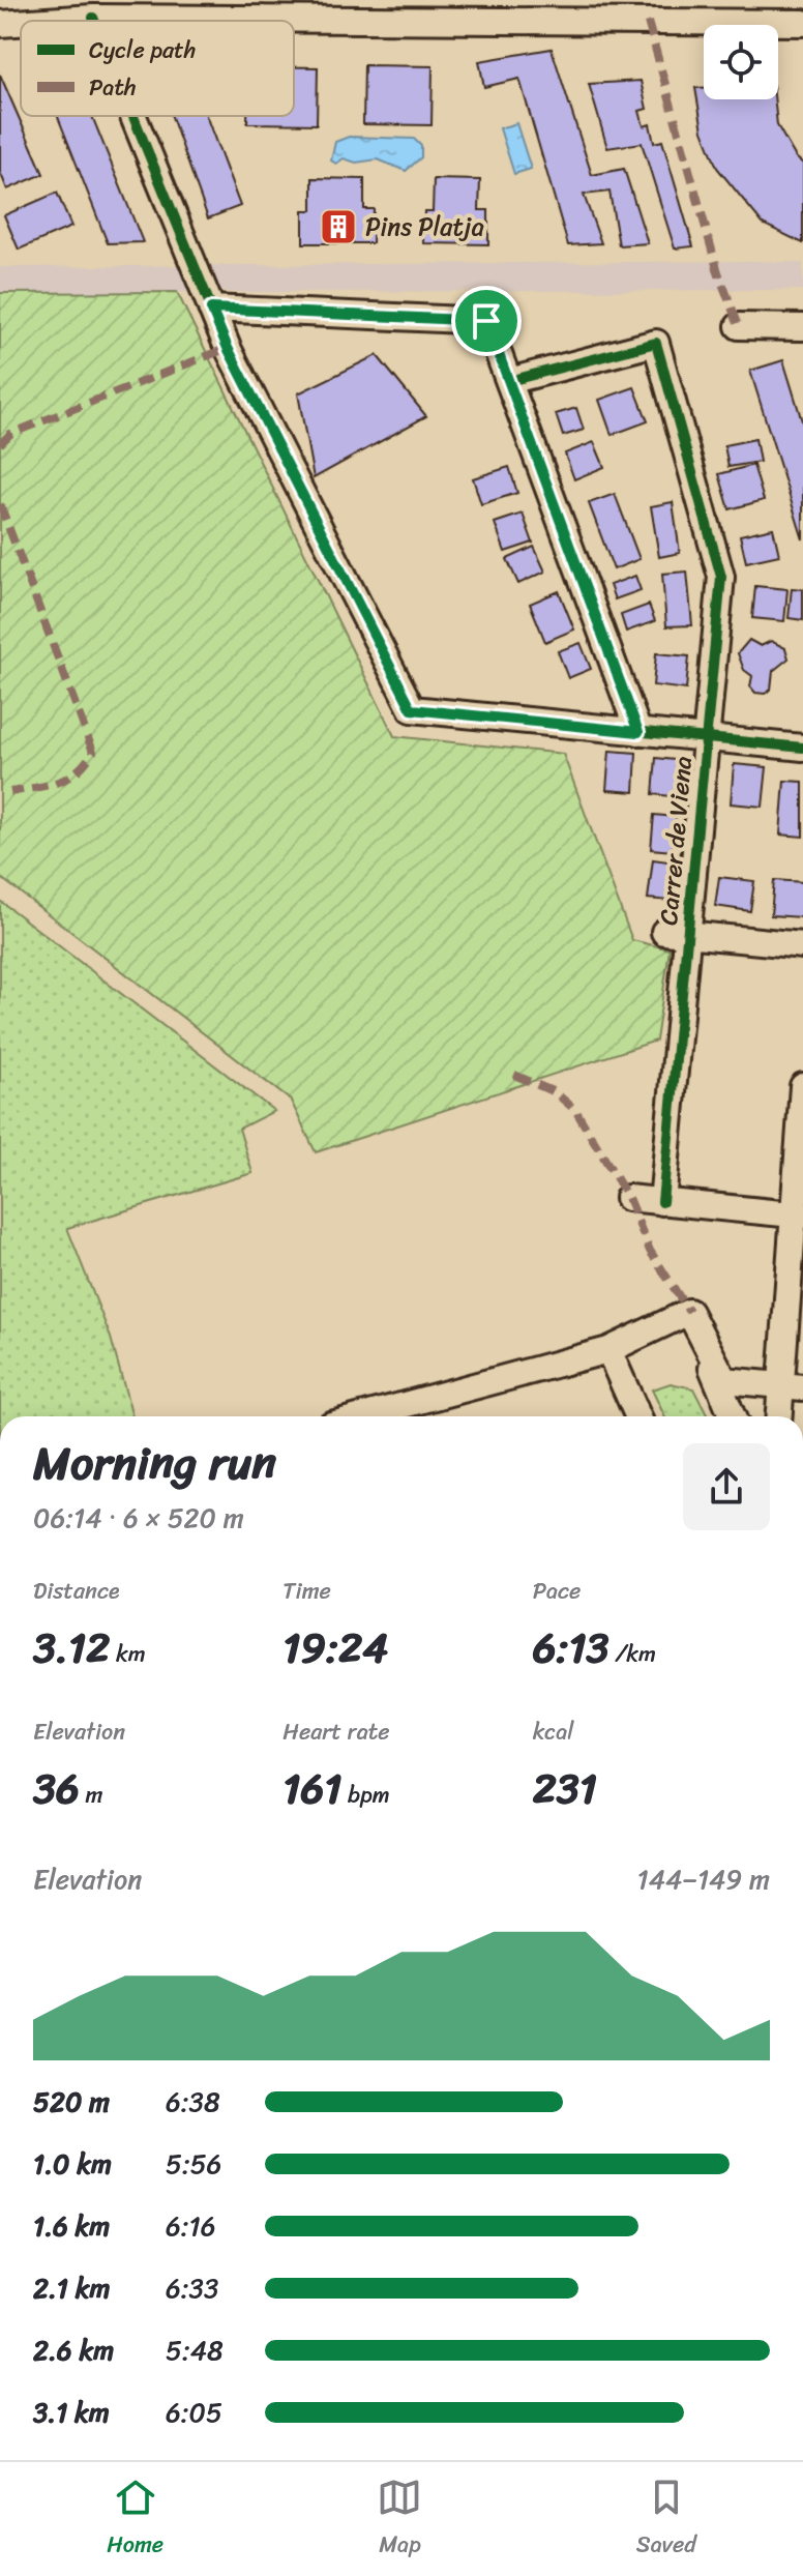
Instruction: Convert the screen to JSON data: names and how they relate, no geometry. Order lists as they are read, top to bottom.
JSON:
{
  "streets": {
    "street": ["Carrer de Viena"]
  },
  "places": {
    "building": ["Pins Platja"]
  },
  "legend": ["Cycle path", "Path"],
  "page": {
    "heading": ["Morning run", "06:14 · 6 × 520 m"],
    "stats": [
      ["Distance", "3.12 km"],
      ["Time", "19:24"],
      ["Pace", "6:13 /km"],
      ["Elevation", "36 m"],
      ["Heart rate", "161 bpm"],
      ["kcal", "231"]
    ],
    "chart": ["Elevation", "144–149 m"],
    "list": [
      {
        "name": "520 m",
        "note": "6:38"
      },
      {
        "name": "1.0 km",
        "note": "5:56"
      },
      {
        "name": "1.6 km",
        "note": "6:16"
      },
      {
        "name": "2.1 km",
        "note": "6:33"
      },
      {
        "name": "2.6 km",
        "note": "5:48"
      },
      {
        "name": "3.1 km",
        "note": "6:05"
      }
    ],
    "tabs": ["Home", "Map", "Saved"]
  }
}
